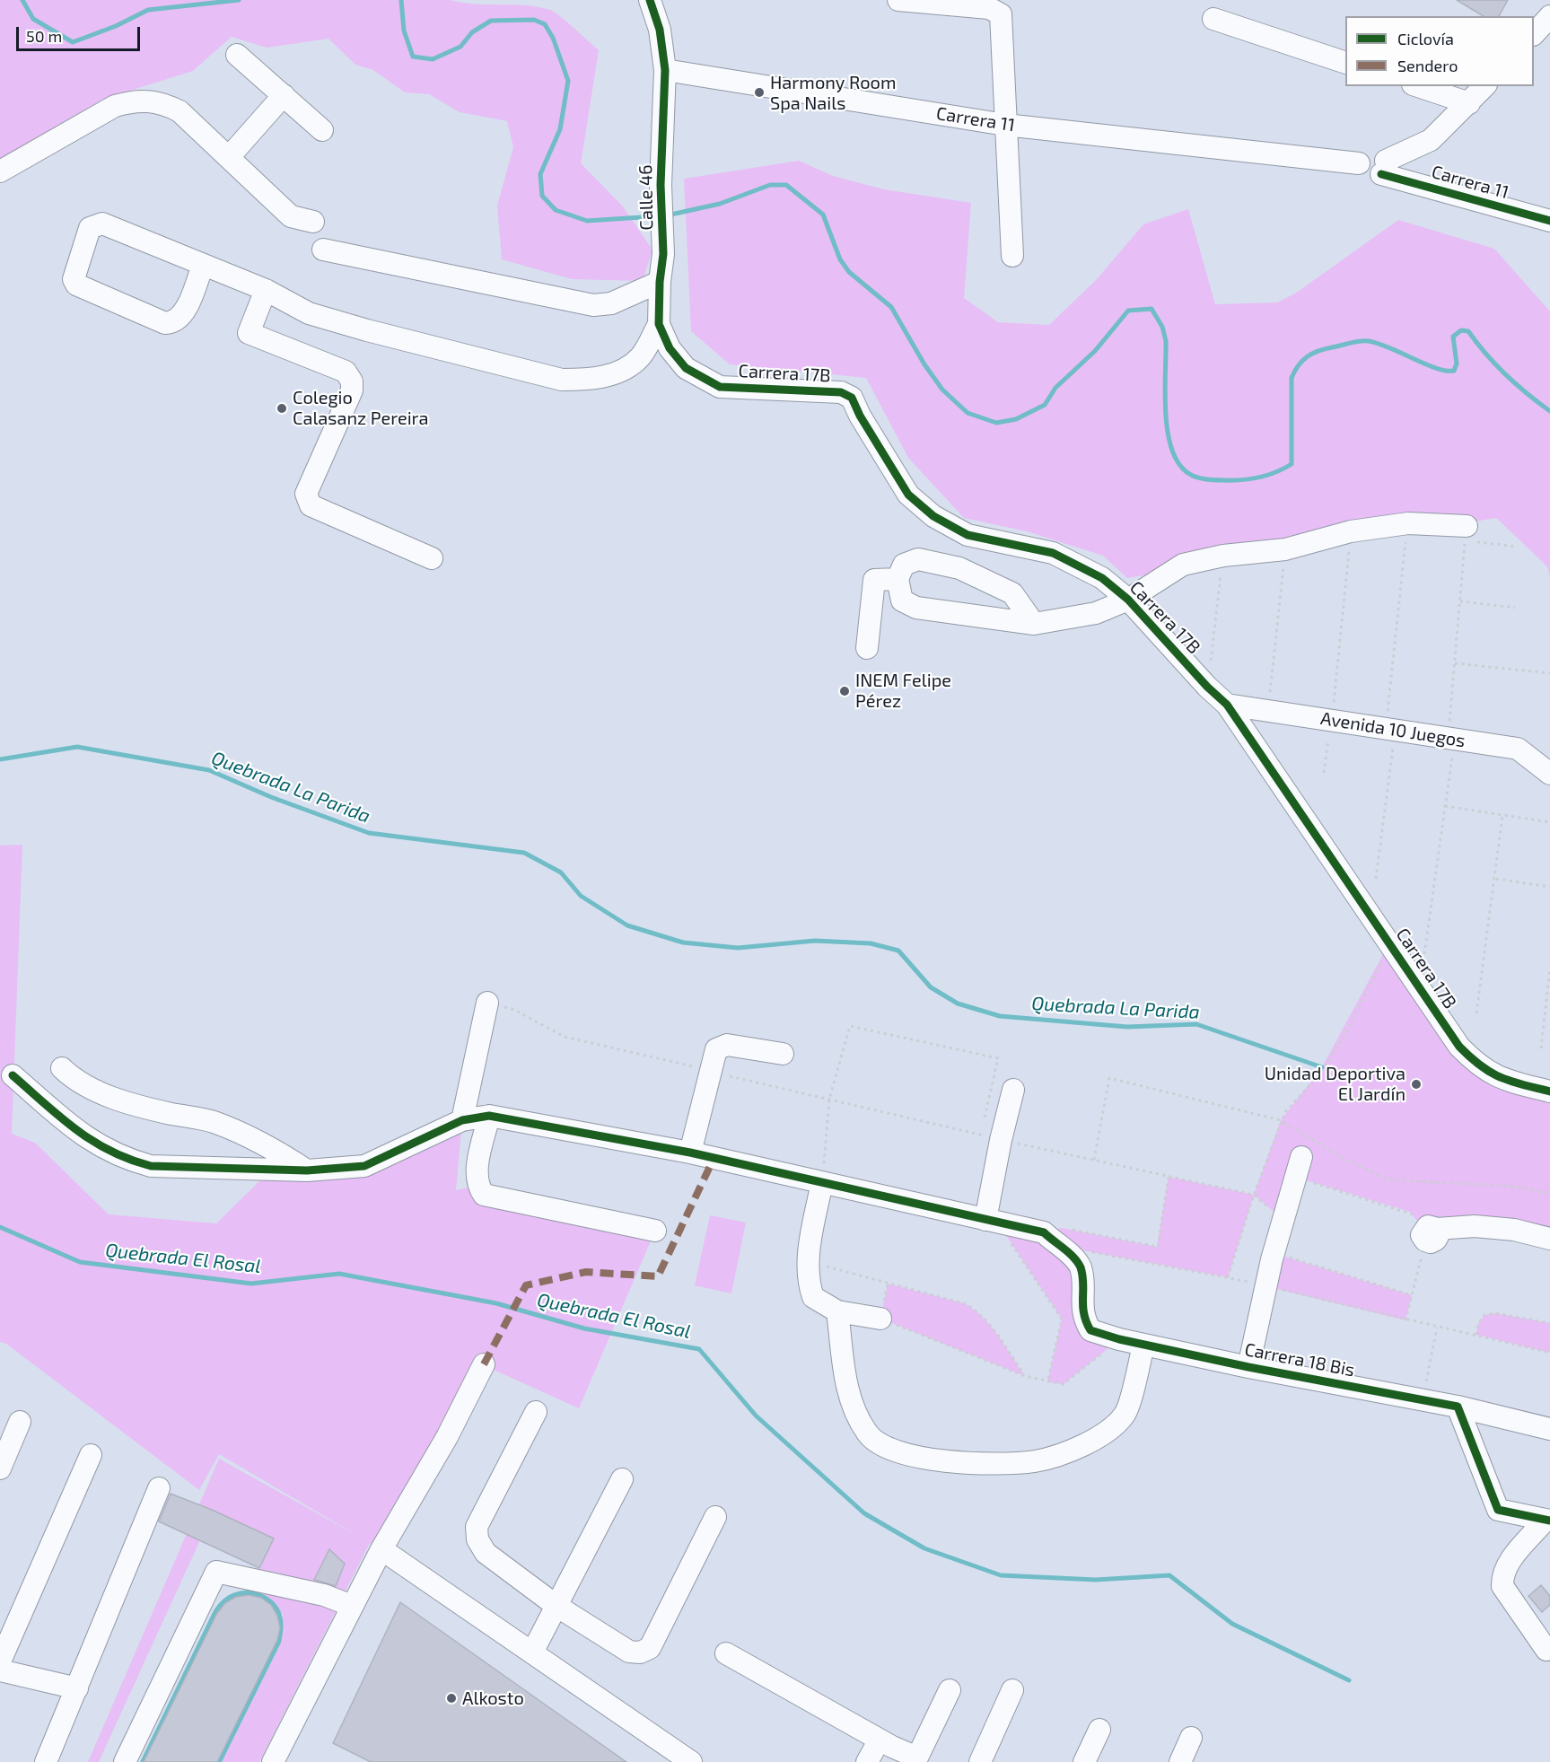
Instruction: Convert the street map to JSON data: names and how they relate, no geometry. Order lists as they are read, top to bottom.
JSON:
{
  "streets": {
    "street": [
      "Carrera 11",
      "Calle 46",
      "Carrera 17B",
      "Avenida 10 Juegos",
      "Carrera 18 Bis"
    ]
  },
  "crossings": [
    ["Carrera 11", "Calle 46"],
    ["Calle 46", "Carrera 17B"],
    ["Carrera 17B", "Avenida 10 Juegos"]
  ],
  "water": ["Quebrada La Parida", "Quebrada El Rosal"],
  "places": [
    "Harmony Room Spa Nails",
    "Colegio Calasanz Pereira",
    "INEM Felipe Pérez",
    "Unidad Deportiva El Jardín",
    "Alkosto"
  ],
  "legend": ["Ciclovía", "Sendero"],
  "scale_bar": "50 m"
}
